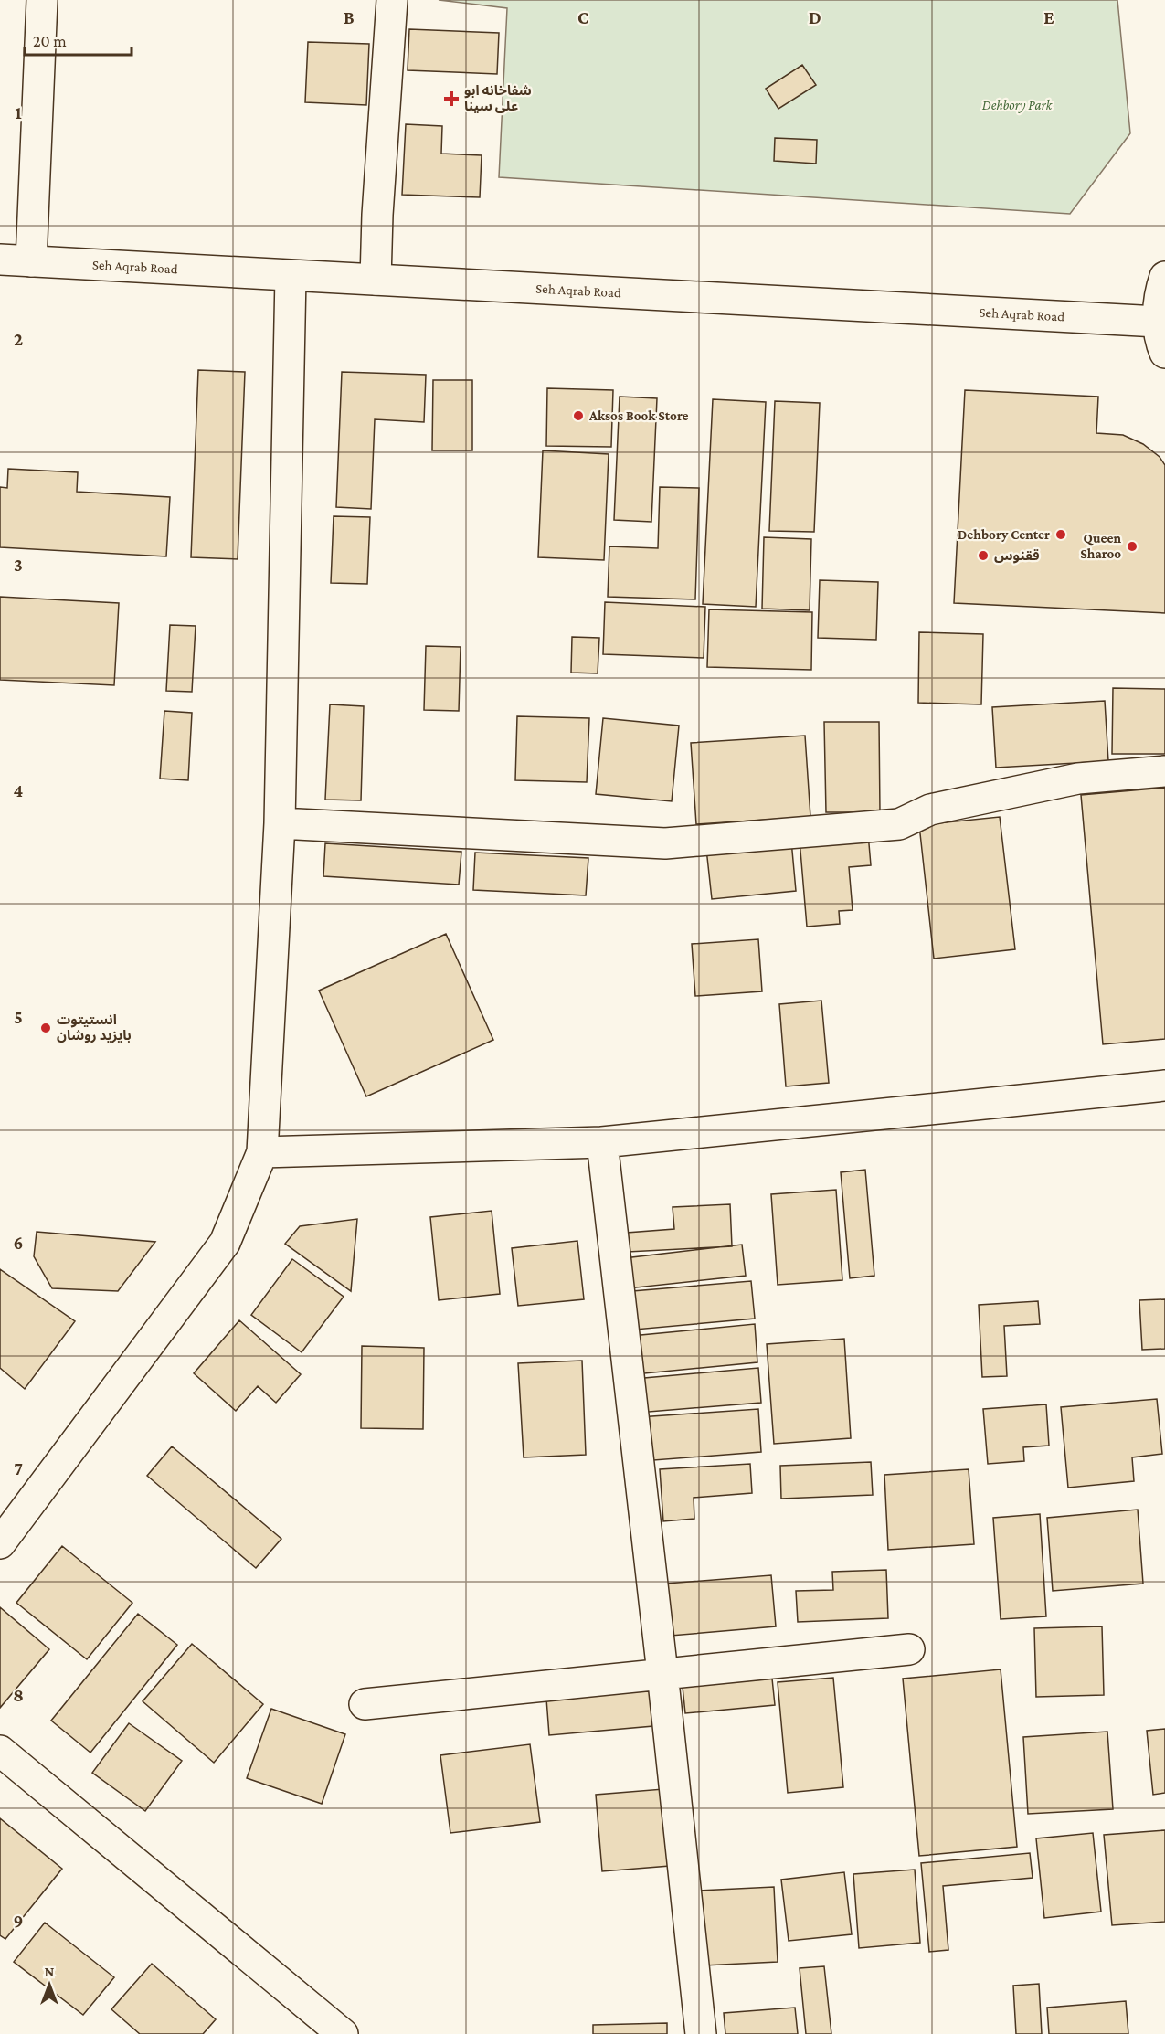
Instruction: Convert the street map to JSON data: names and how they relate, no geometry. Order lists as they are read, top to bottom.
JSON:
{
  "streets": {
    "main road": ["Seh Aqrab Road"]
  },
  "parks": ["Dehbory Park"],
  "places": {
    "health": ["شفاخانه ابو علی سینا"],
    "other": [
      "Aksos Book Store",
      "Dehbory Center",
      "Queen Sharoo",
      "ققنوس",
      "انستیتوت بایزید روشان"
    ]
  },
  "scale_bar": "20 m",
  "north": "top",
  "grid": {
    "columns": [
      "B",
      "C",
      "D",
      "E"
    ],
    "rows": [
      "1",
      "2",
      "3",
      "4",
      "5",
      "6",
      "7",
      "8",
      "9"
    ]
  }
}
